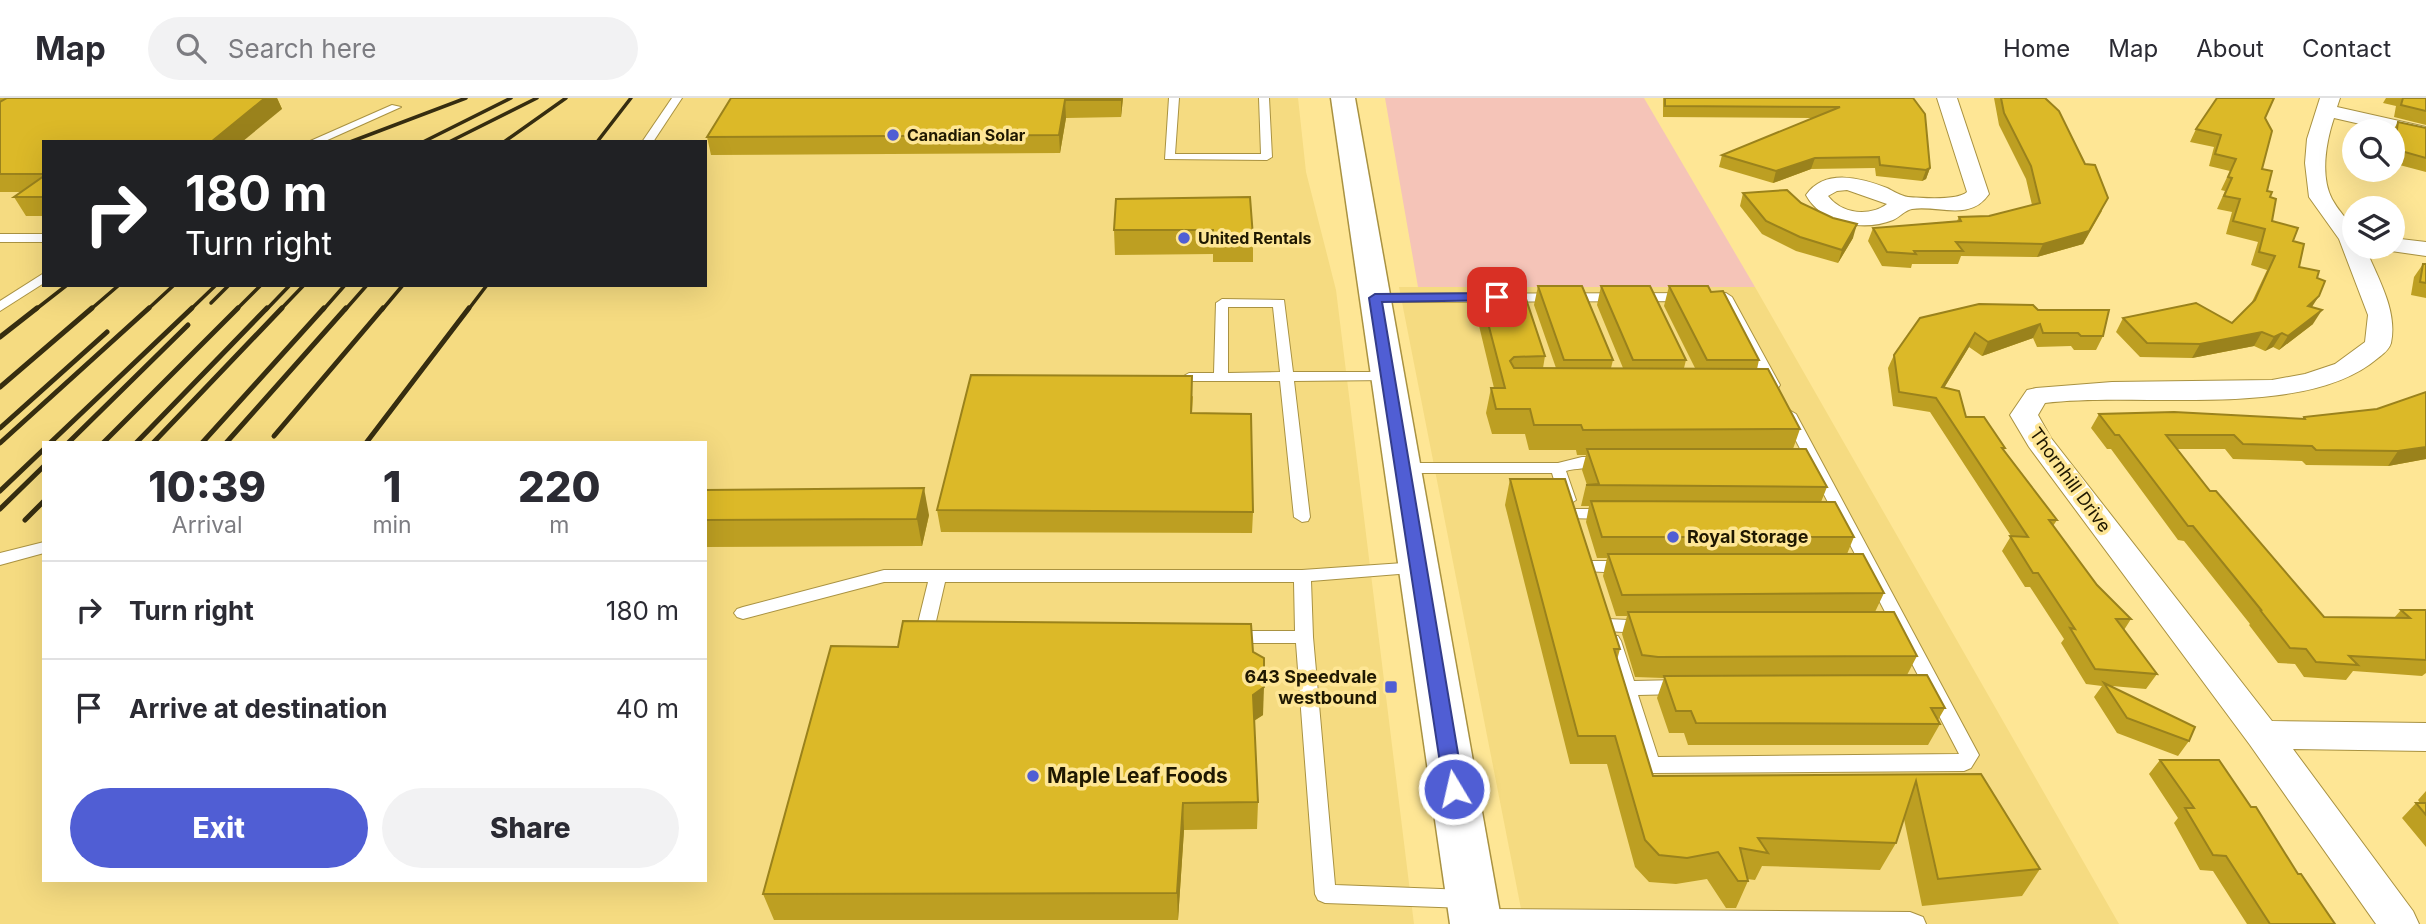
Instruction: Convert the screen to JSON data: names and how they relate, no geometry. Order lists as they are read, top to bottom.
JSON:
{
  "streets": {
    "street": ["Thornhill Drive"]
  },
  "places": {
    "other": [
      "Canadian Solar",
      "United Rentals",
      "Royal Storage",
      "Maple Leaf Foods"
    ],
    "transit": ["643 Speedvale westbound"]
  },
  "page": {
    "header": "Map",
    "search": "Search here",
    "nav": [
      "Home",
      "Map",
      "About",
      "Contact"
    ],
    "turn": ["180 m", "Turn right"],
    "eta": [
      "10:39",
      "Arrival",
      "1",
      "min",
      "220",
      "m"
    ],
    "list": [
      {
        "name": "Turn right",
        "value": "180 m"
      },
      {
        "name": "Arrive at destination",
        "value": "40 m"
      }
    ],
    "buttons": ["Exit", "Share"]
  }
}
